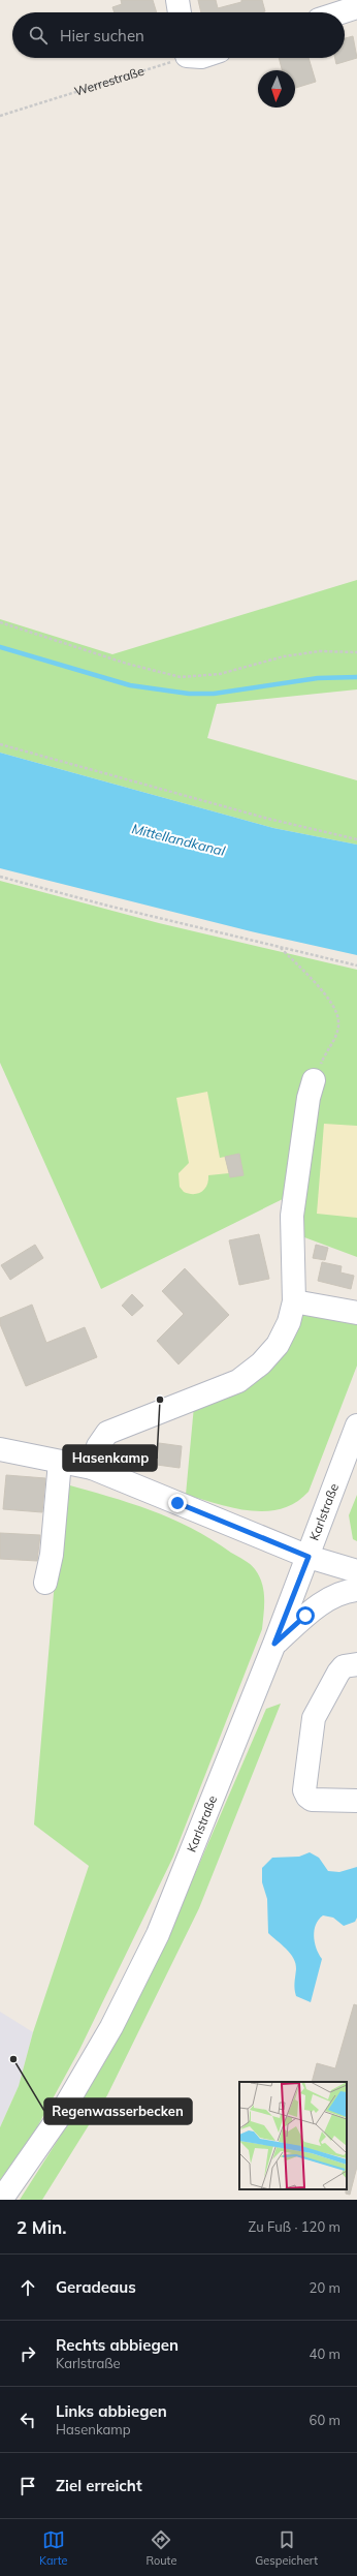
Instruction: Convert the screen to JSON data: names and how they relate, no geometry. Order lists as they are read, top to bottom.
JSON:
{
  "streets": {
    "street": ["Karlstraße"],
    "path": ["Werrestraße"]
  },
  "water": ["Mittellandkanal"],
  "places": ["Hasenkamp", "Regenwasserbecken"],
  "north": "bottom",
  "page": {
    "search": "Hier suchen",
    "heading": ["2 Min.", "Zu Fuß · 120 m"],
    "list": [
      ["Geradeaus", "20 m"],
      ["Rechts abbiegen", "Karlstraße", "40 m"],
      ["Links abbiegen", "Hasenkamp", "60 m"],
      "Ziel erreicht"
    ],
    "nav": ["Karte", "Route", "Gespeichert"]
  }
}
